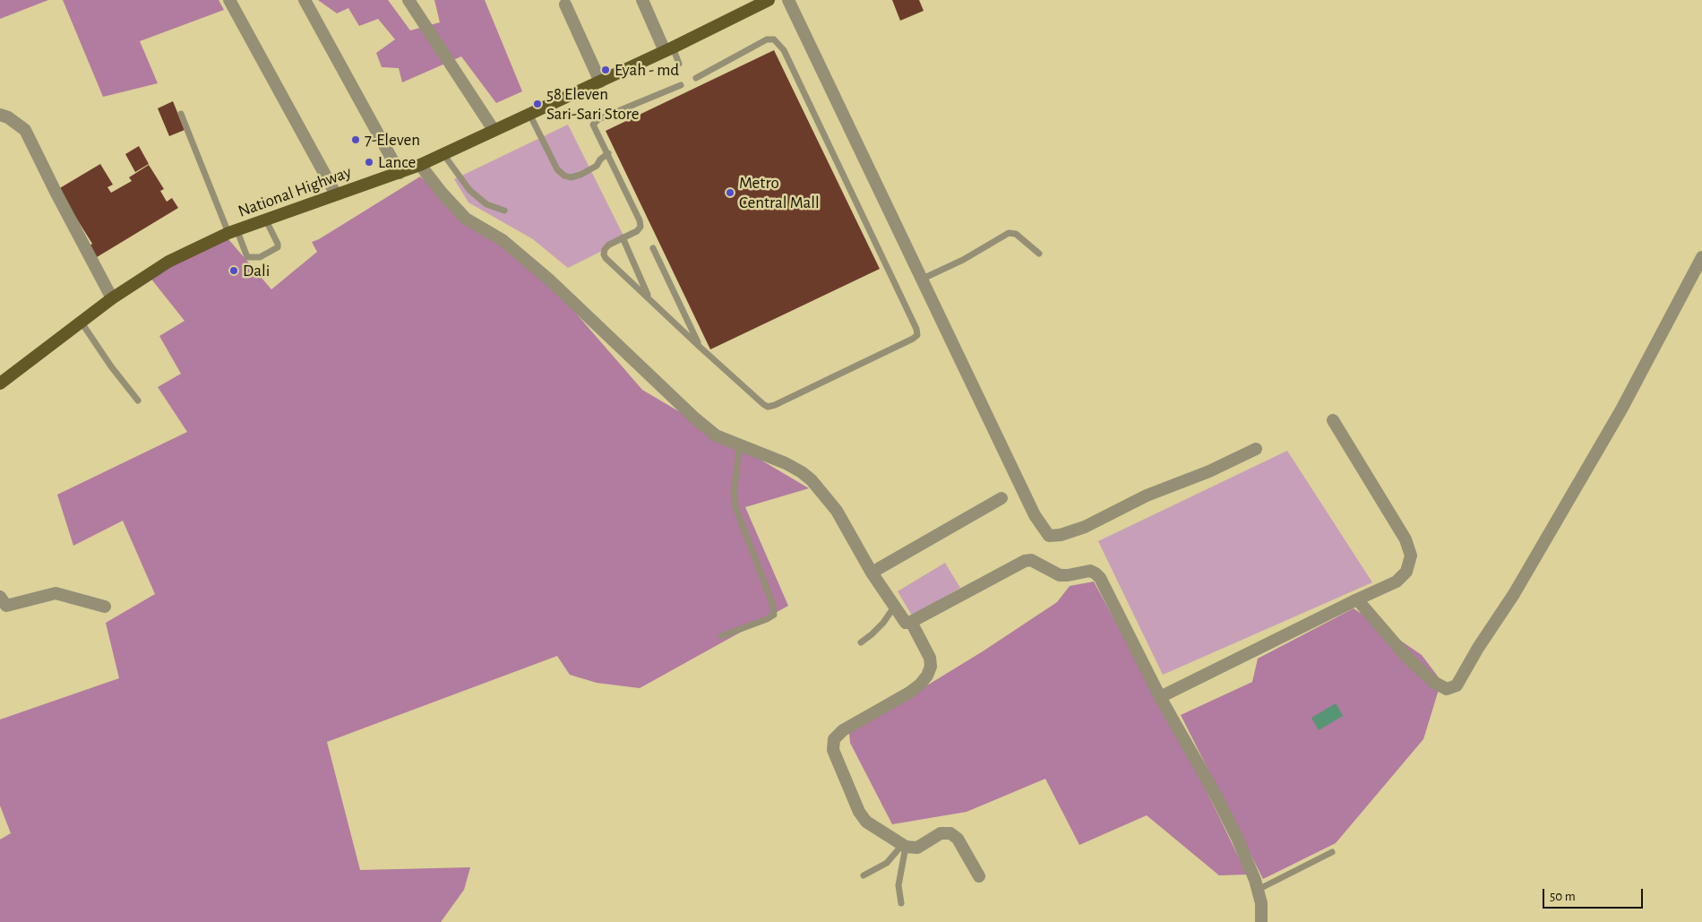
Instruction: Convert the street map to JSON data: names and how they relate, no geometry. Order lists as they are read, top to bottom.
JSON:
{
  "streets": {
    "main road": ["National Highway"]
  },
  "places": [
    "Eyah - md",
    "58 Eleven Sari-Sari Store",
    "7-Eleven",
    "Lance",
    "Metro Central Mall",
    "Dali"
  ],
  "scale_bar": "50 m"
}
